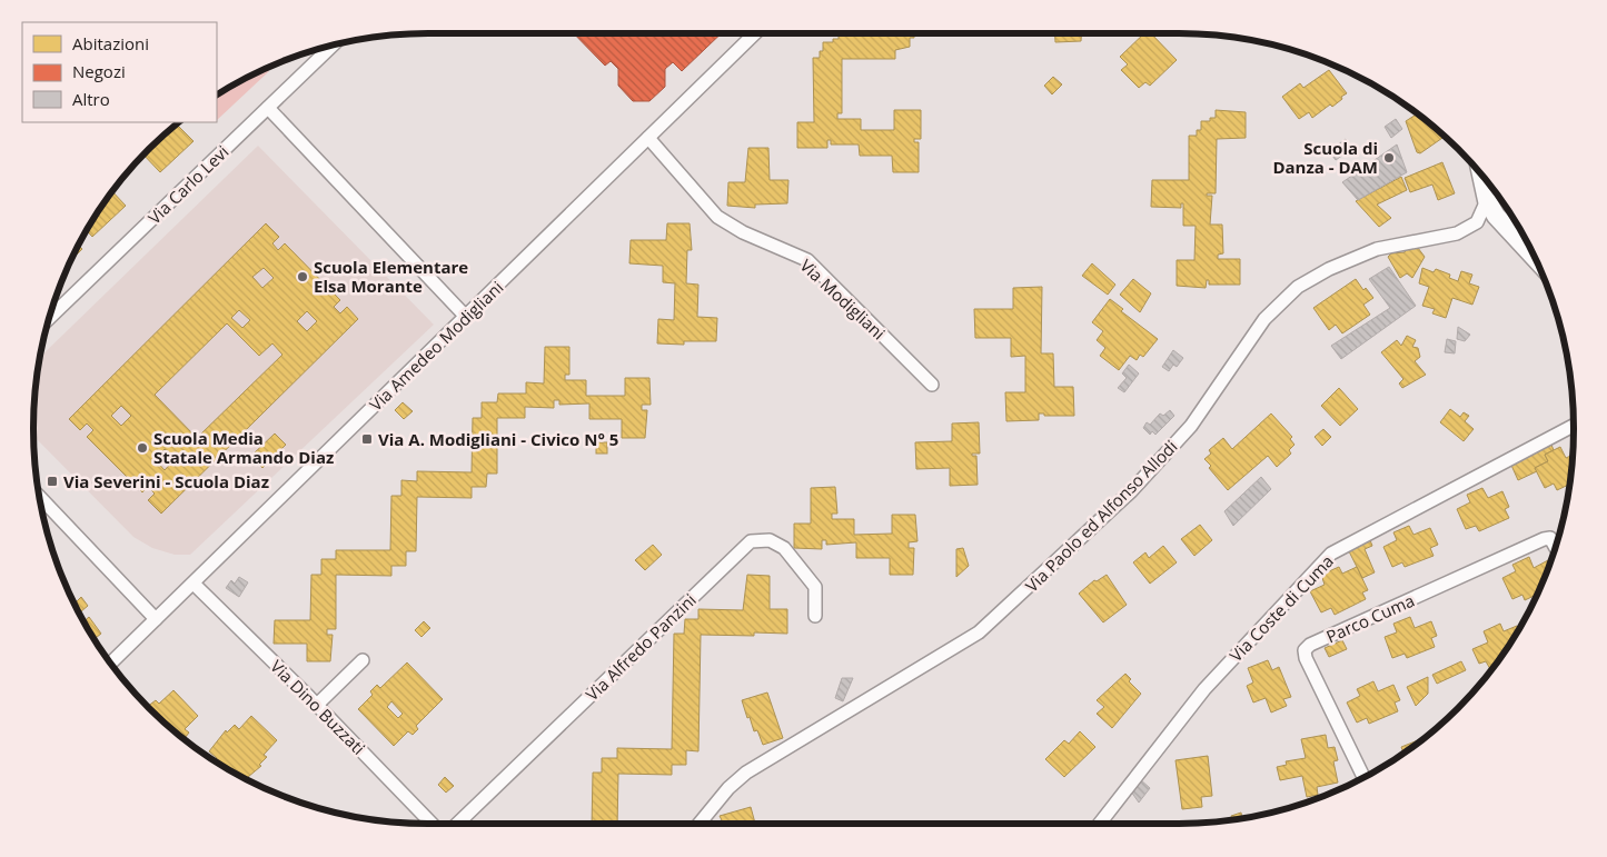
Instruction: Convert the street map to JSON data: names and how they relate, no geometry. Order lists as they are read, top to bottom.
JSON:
{
  "streets": {
    "street": [
      "Via Carlo Levi",
      "Via Modigliani",
      "Via Amedeo Modigliani",
      "Via Paolo ed Alfonso Allodi",
      "Via Coste di Cuma",
      "Parco Cuma",
      "Via Alfredo Panzini",
      "Via Dino Buzzati"
    ]
  },
  "crossings": [
    ["Via Modigliani", "Via Amedeo Modigliani"],
    ["Via Amedeo Modigliani", "Via Dino Buzzati"]
  ],
  "places": {
    "other": ["Scuola di Danza - DAM", "Scuola Elementare Elsa Morante", "Scuola Media Statale Armando Diaz"],
    "transit": ["Via A. Modigliani - Civico N° 5", "Via Severini - Scuola Diaz"]
  },
  "legend": ["Abitazioni", "Negozi", "Altro"]
}
